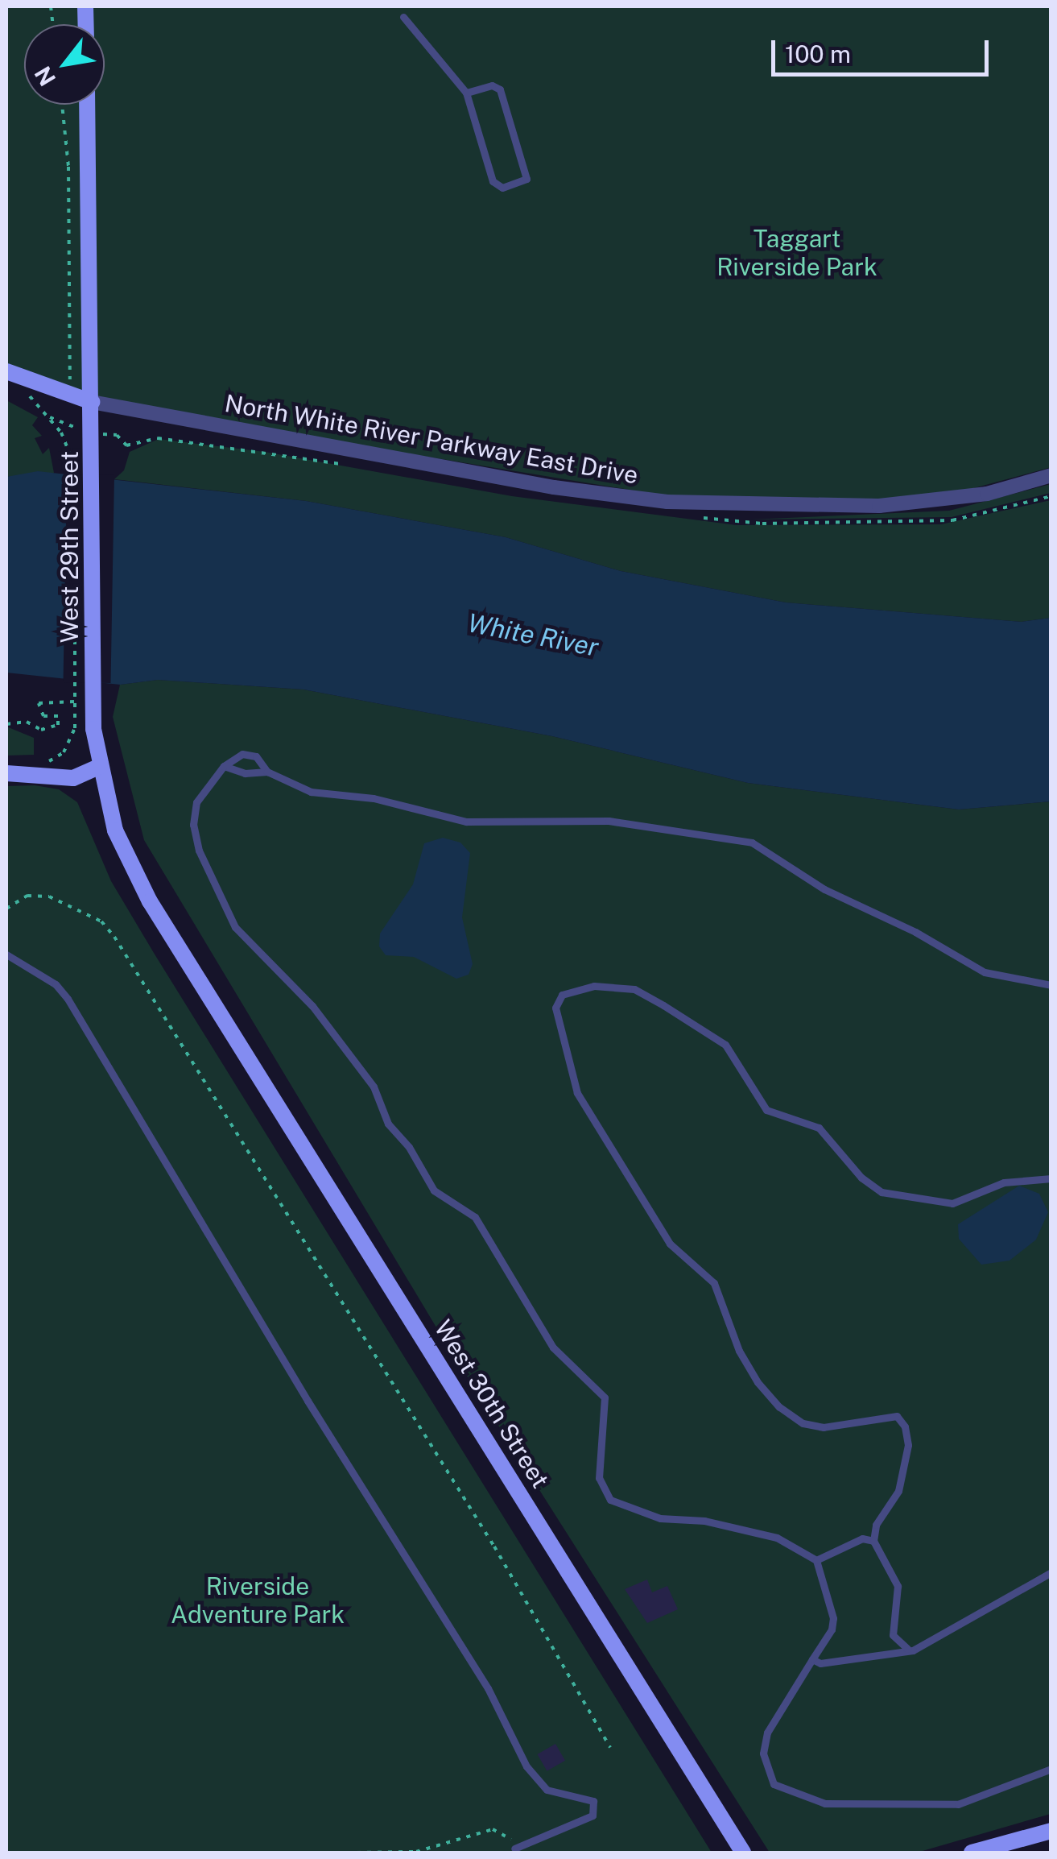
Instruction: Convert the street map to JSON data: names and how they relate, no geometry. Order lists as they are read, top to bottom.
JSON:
{
  "streets": {
    "main road": ["West 29th Street", "West 30th Street"],
    "street": ["North White River Parkway East Drive"]
  },
  "crossings": [
    ["North White River Parkway East Drive", "West 29th Street"],
    ["West 29th Street", "West 30th Street"]
  ],
  "water": ["White River"],
  "parks": ["Taggart Riverside Park", "Riverside Adventure Park"],
  "scale_bar": "100 m",
  "north": "bottom left"
}
